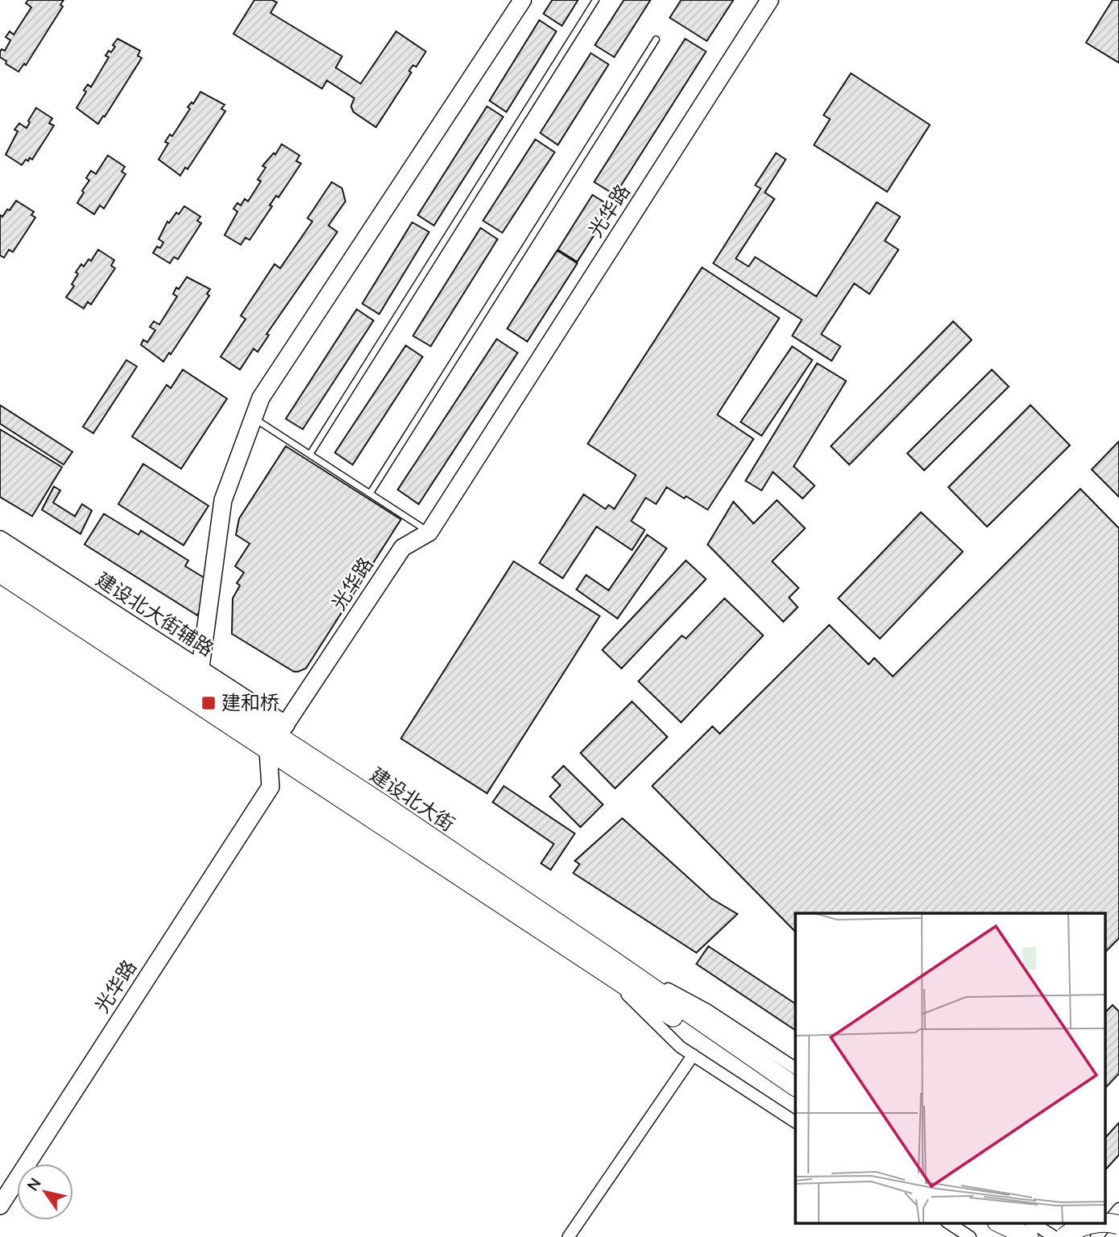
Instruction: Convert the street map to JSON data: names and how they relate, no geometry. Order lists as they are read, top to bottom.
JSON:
{
  "streets": {
    "main road": ["建设北大街"],
    "street": ["光华路", "建设北大街辅路"]
  },
  "crossings": [
    ["光华路", "建设北大街"],
    ["建设北大街辅路", "建设北大街"]
  ],
  "places": {
    "transit": ["建和桥"]
  },
  "north": "top left"
}
